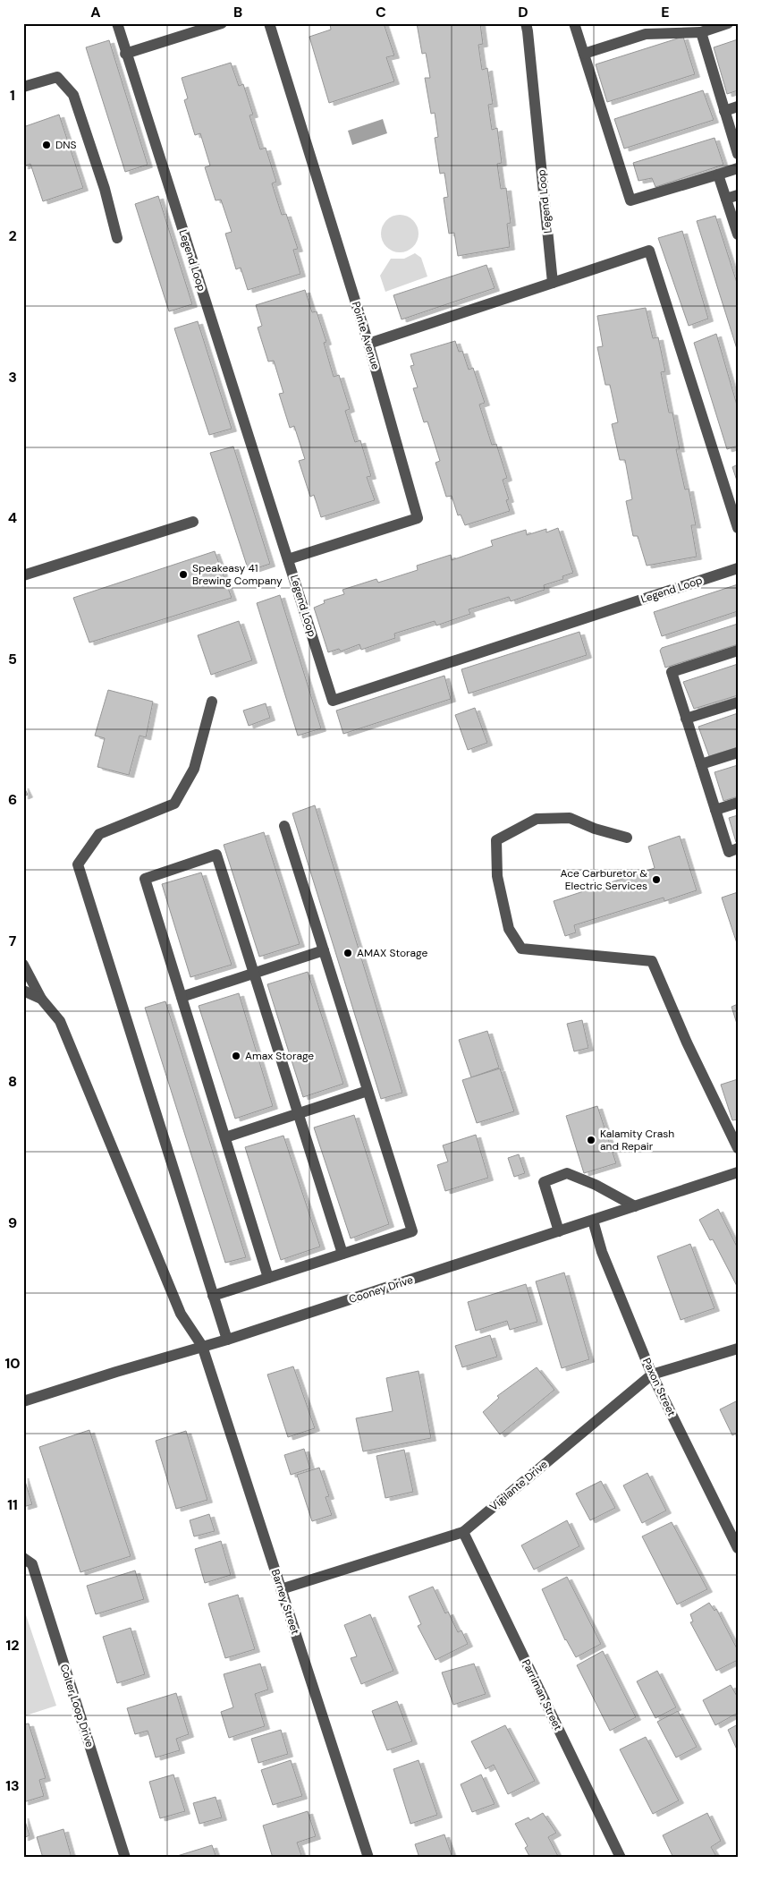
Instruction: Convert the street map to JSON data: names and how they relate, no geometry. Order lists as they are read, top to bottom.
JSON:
{
  "streets": {
    "street": [
      "Legend Loop",
      "Pointe Avenue",
      "Cooney Drive",
      "Paxon Street",
      "Vigilante Drive",
      "Barney Street",
      "Parriman Street",
      "Colter Loop Drive"
    ]
  },
  "crossings": [
    ["Legend Loop", "Pointe Avenue"],
    ["Cooney Drive", "Paxon Street"],
    ["Cooney Drive", "Barney Street"],
    ["Paxon Street", "Vigilante Drive"],
    ["Vigilante Drive", "Barney Street"],
    ["Vigilante Drive", "Parriman Street"]
  ],
  "places": [
    "DNS",
    "Speakeasy 41 Brewing Company",
    "Ace Carburetor & Electric Services",
    "AMAX Storage",
    "Amax Storage",
    "Kalamity Crash and Repair"
  ],
  "grid": {
    "columns": [
      "A",
      "B",
      "C",
      "D",
      "E"
    ],
    "rows": [
      "1",
      "2",
      "3",
      "4",
      "5",
      "6",
      "7",
      "8",
      "9",
      "10",
      "11",
      "12",
      "13"
    ]
  }
}
